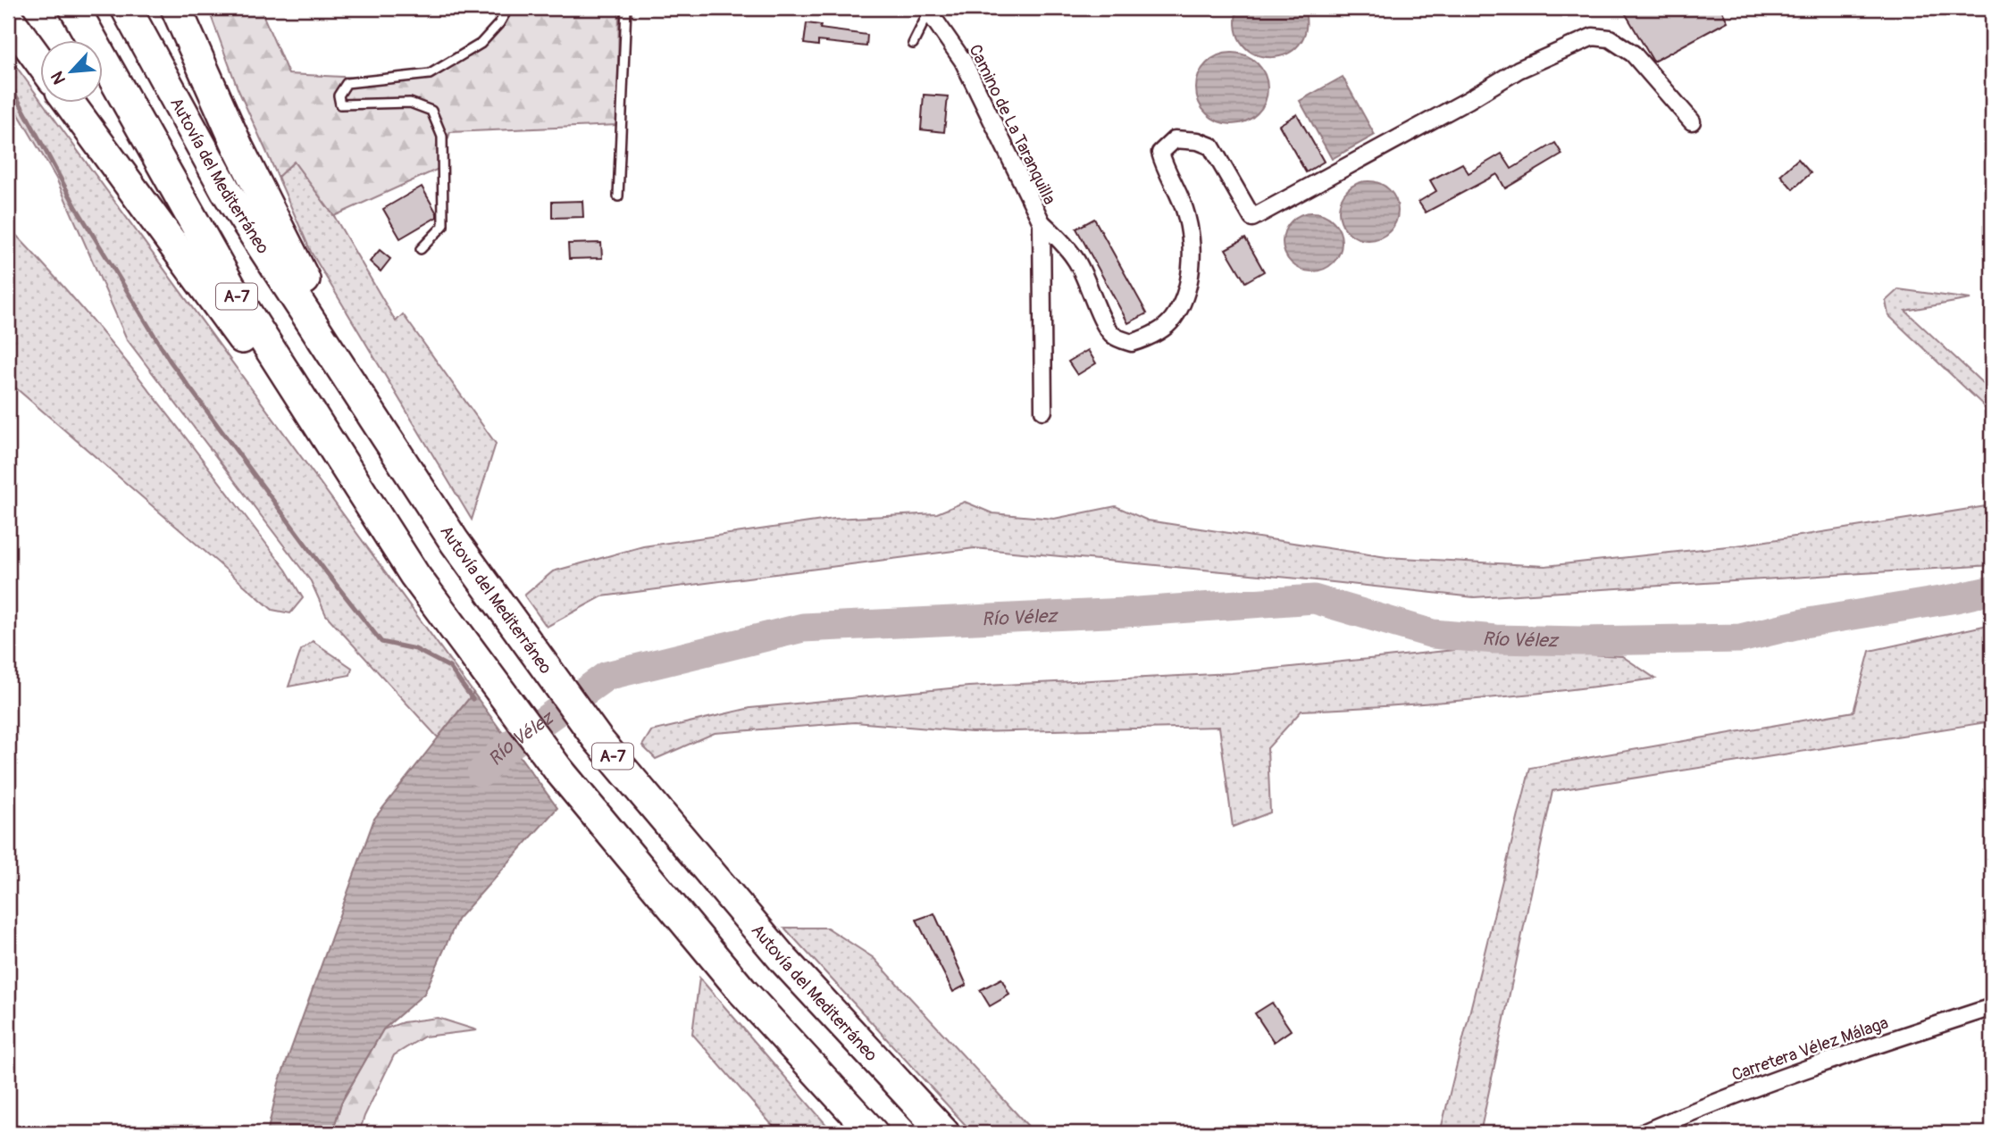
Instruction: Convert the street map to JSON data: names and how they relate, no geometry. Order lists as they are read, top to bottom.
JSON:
{
  "streets": {
    "highway": ["Autovía del Mediterráneo", "A-7"],
    "street": ["Camino de La Taranquilla", "Carretera Vélez Málaga"]
  },
  "water": ["Río Vélez"],
  "north": "bottom left"
}
